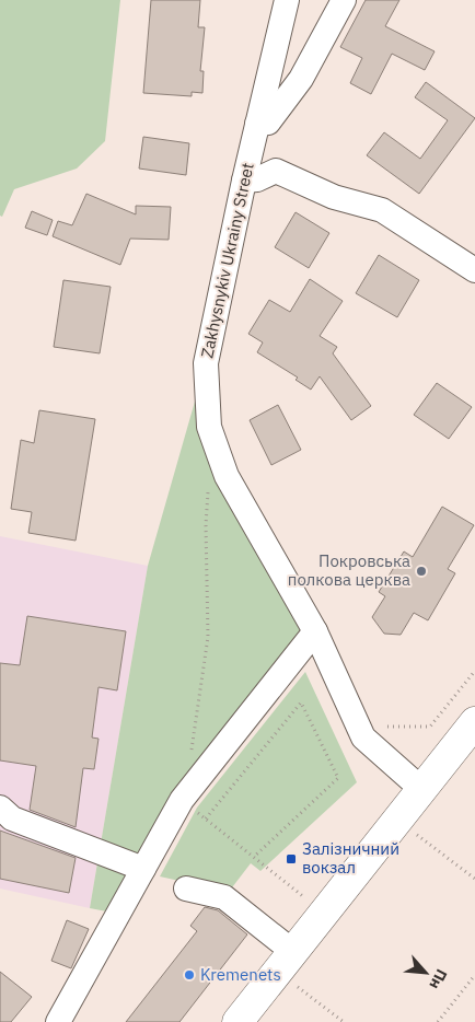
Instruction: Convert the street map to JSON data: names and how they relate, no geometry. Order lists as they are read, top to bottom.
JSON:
{
  "streets": {
    "street": ["Zakhysnykiv Ukrainy Street"]
  },
  "places": {
    "other": ["Покровська полкова церква", "Kremenets"],
    "transit": ["Залізничний вокзал"]
  },
  "north": "bottom right"
}
